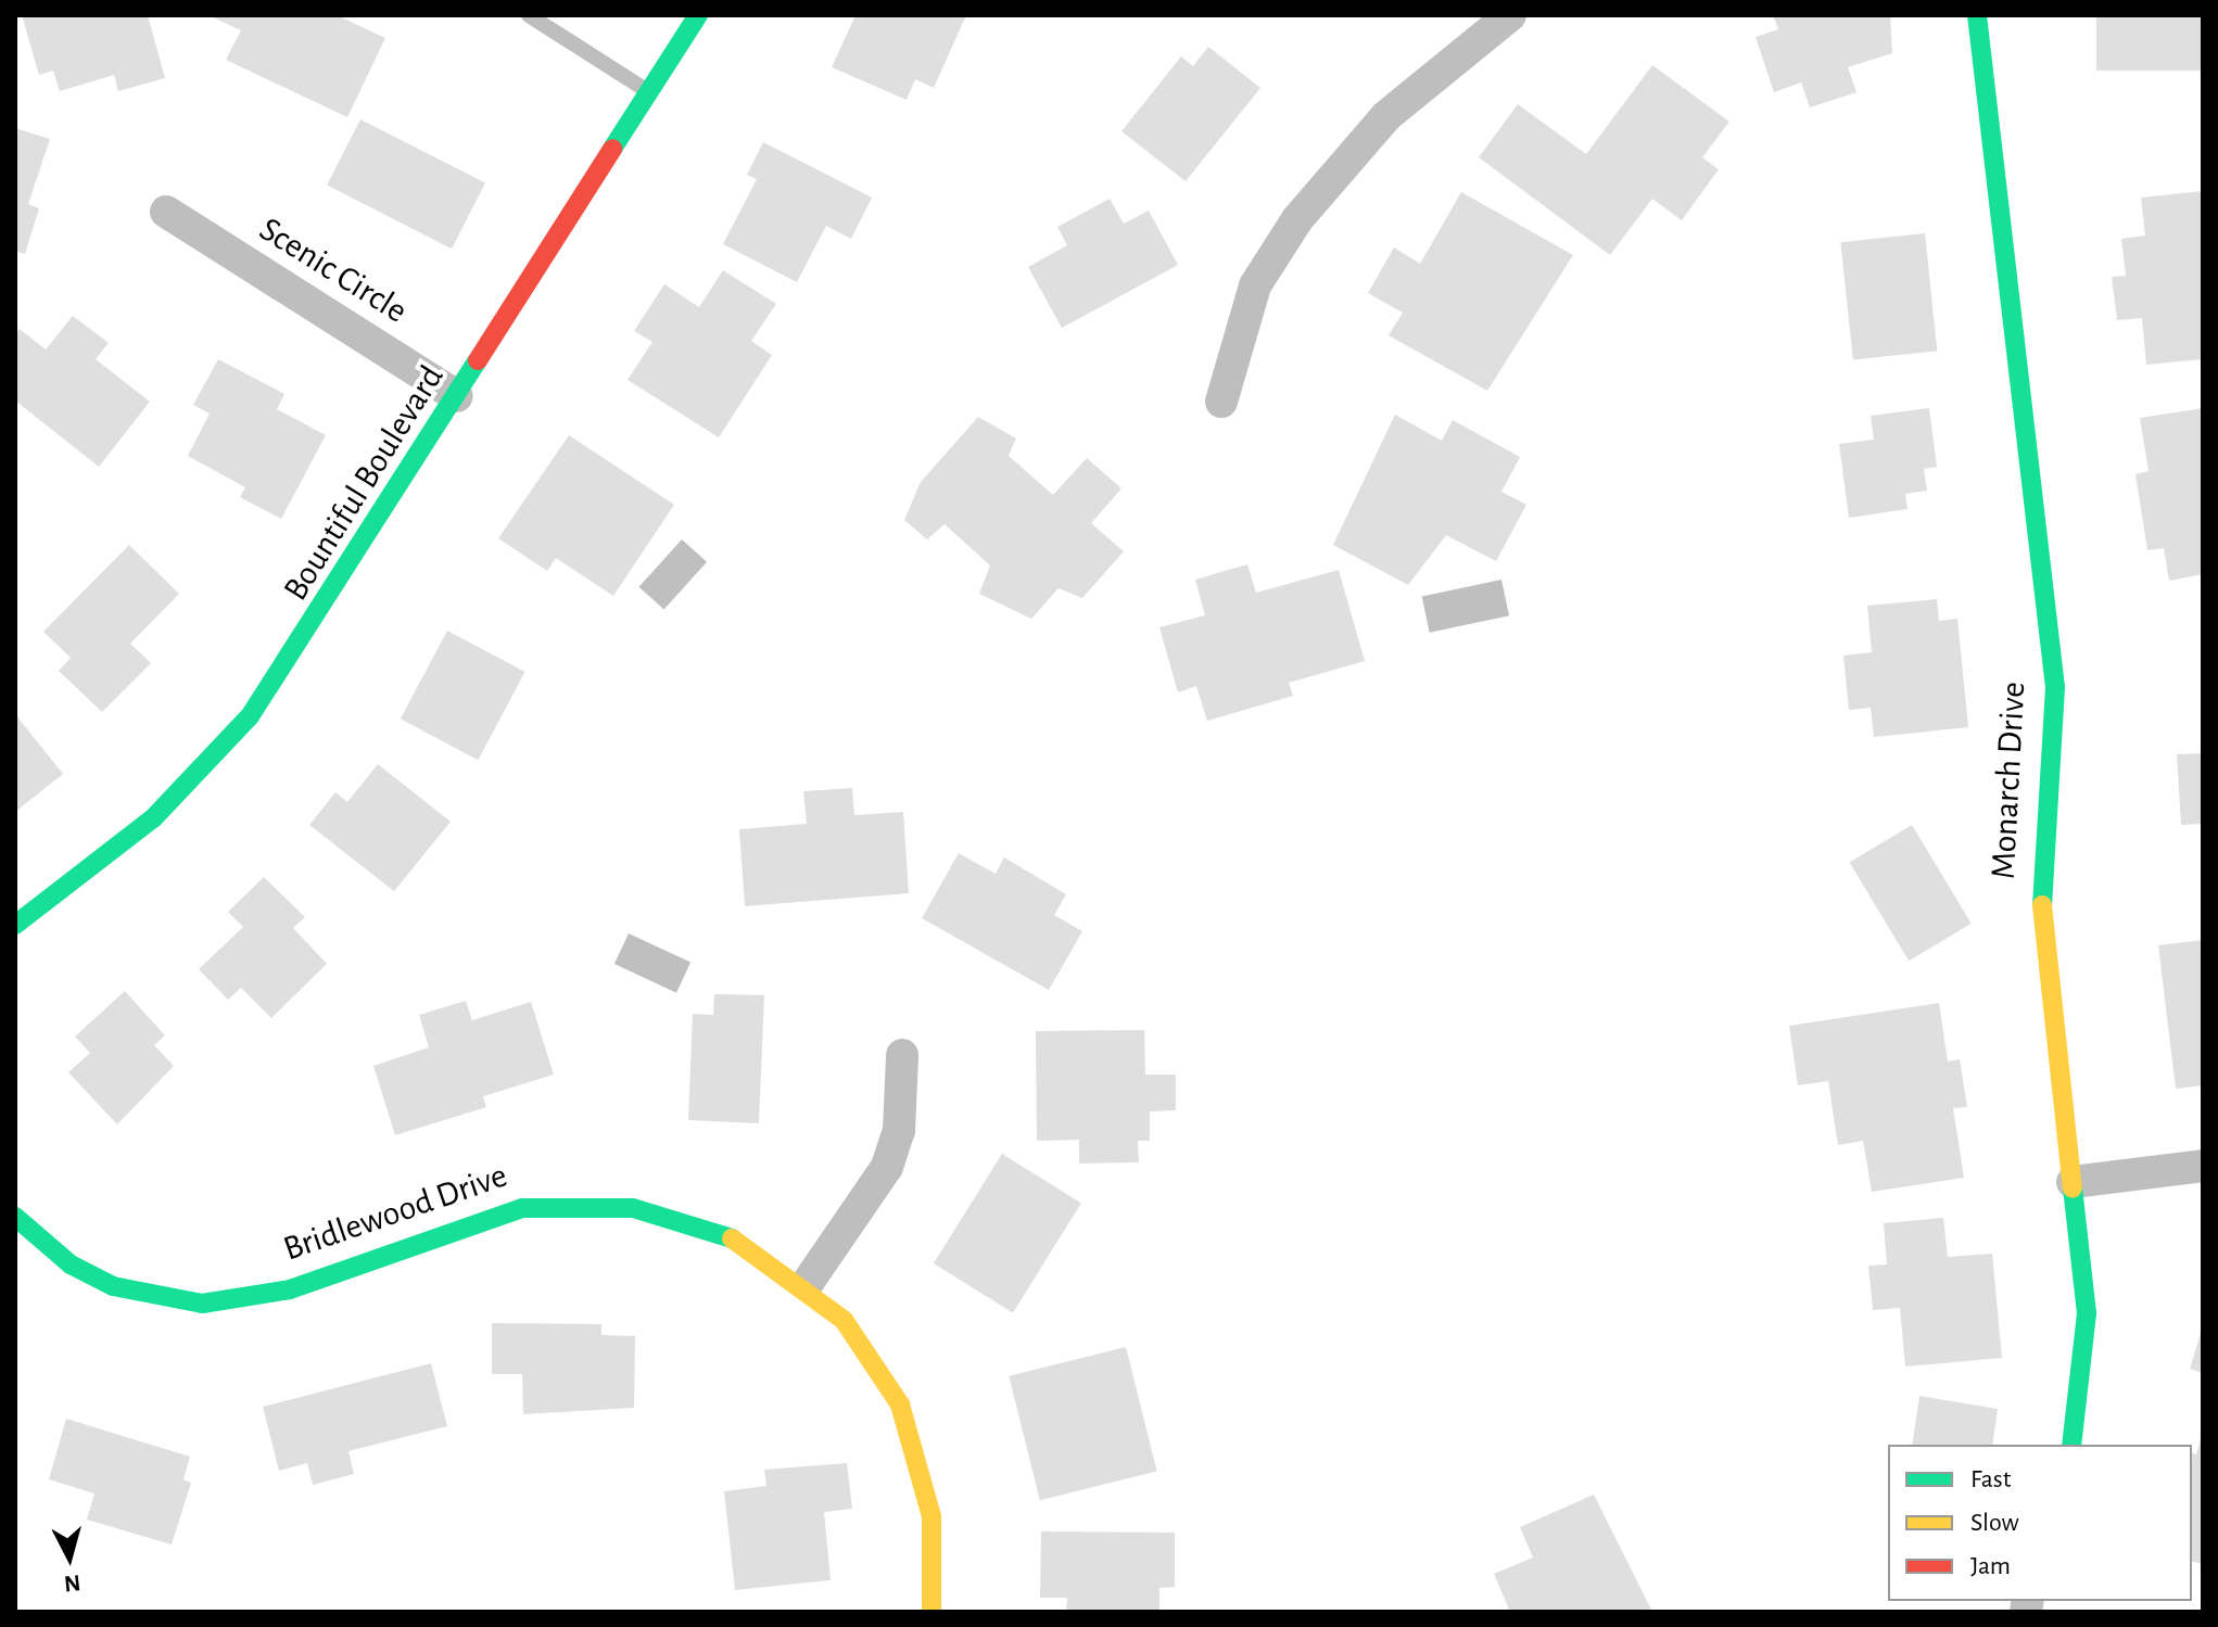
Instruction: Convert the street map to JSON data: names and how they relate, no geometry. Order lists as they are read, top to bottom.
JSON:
{
  "streets": {
    "street": [
      "Scenic Circle",
      "Bountiful Boulevard",
      "Monarch Drive",
      "Bridlewood Drive"
    ]
  },
  "crossings": [
    ["Scenic Circle", "Bountiful Boulevard"]
  ],
  "legend": ["Fast", "Slow", "Jam"],
  "north": "bottom"
}
